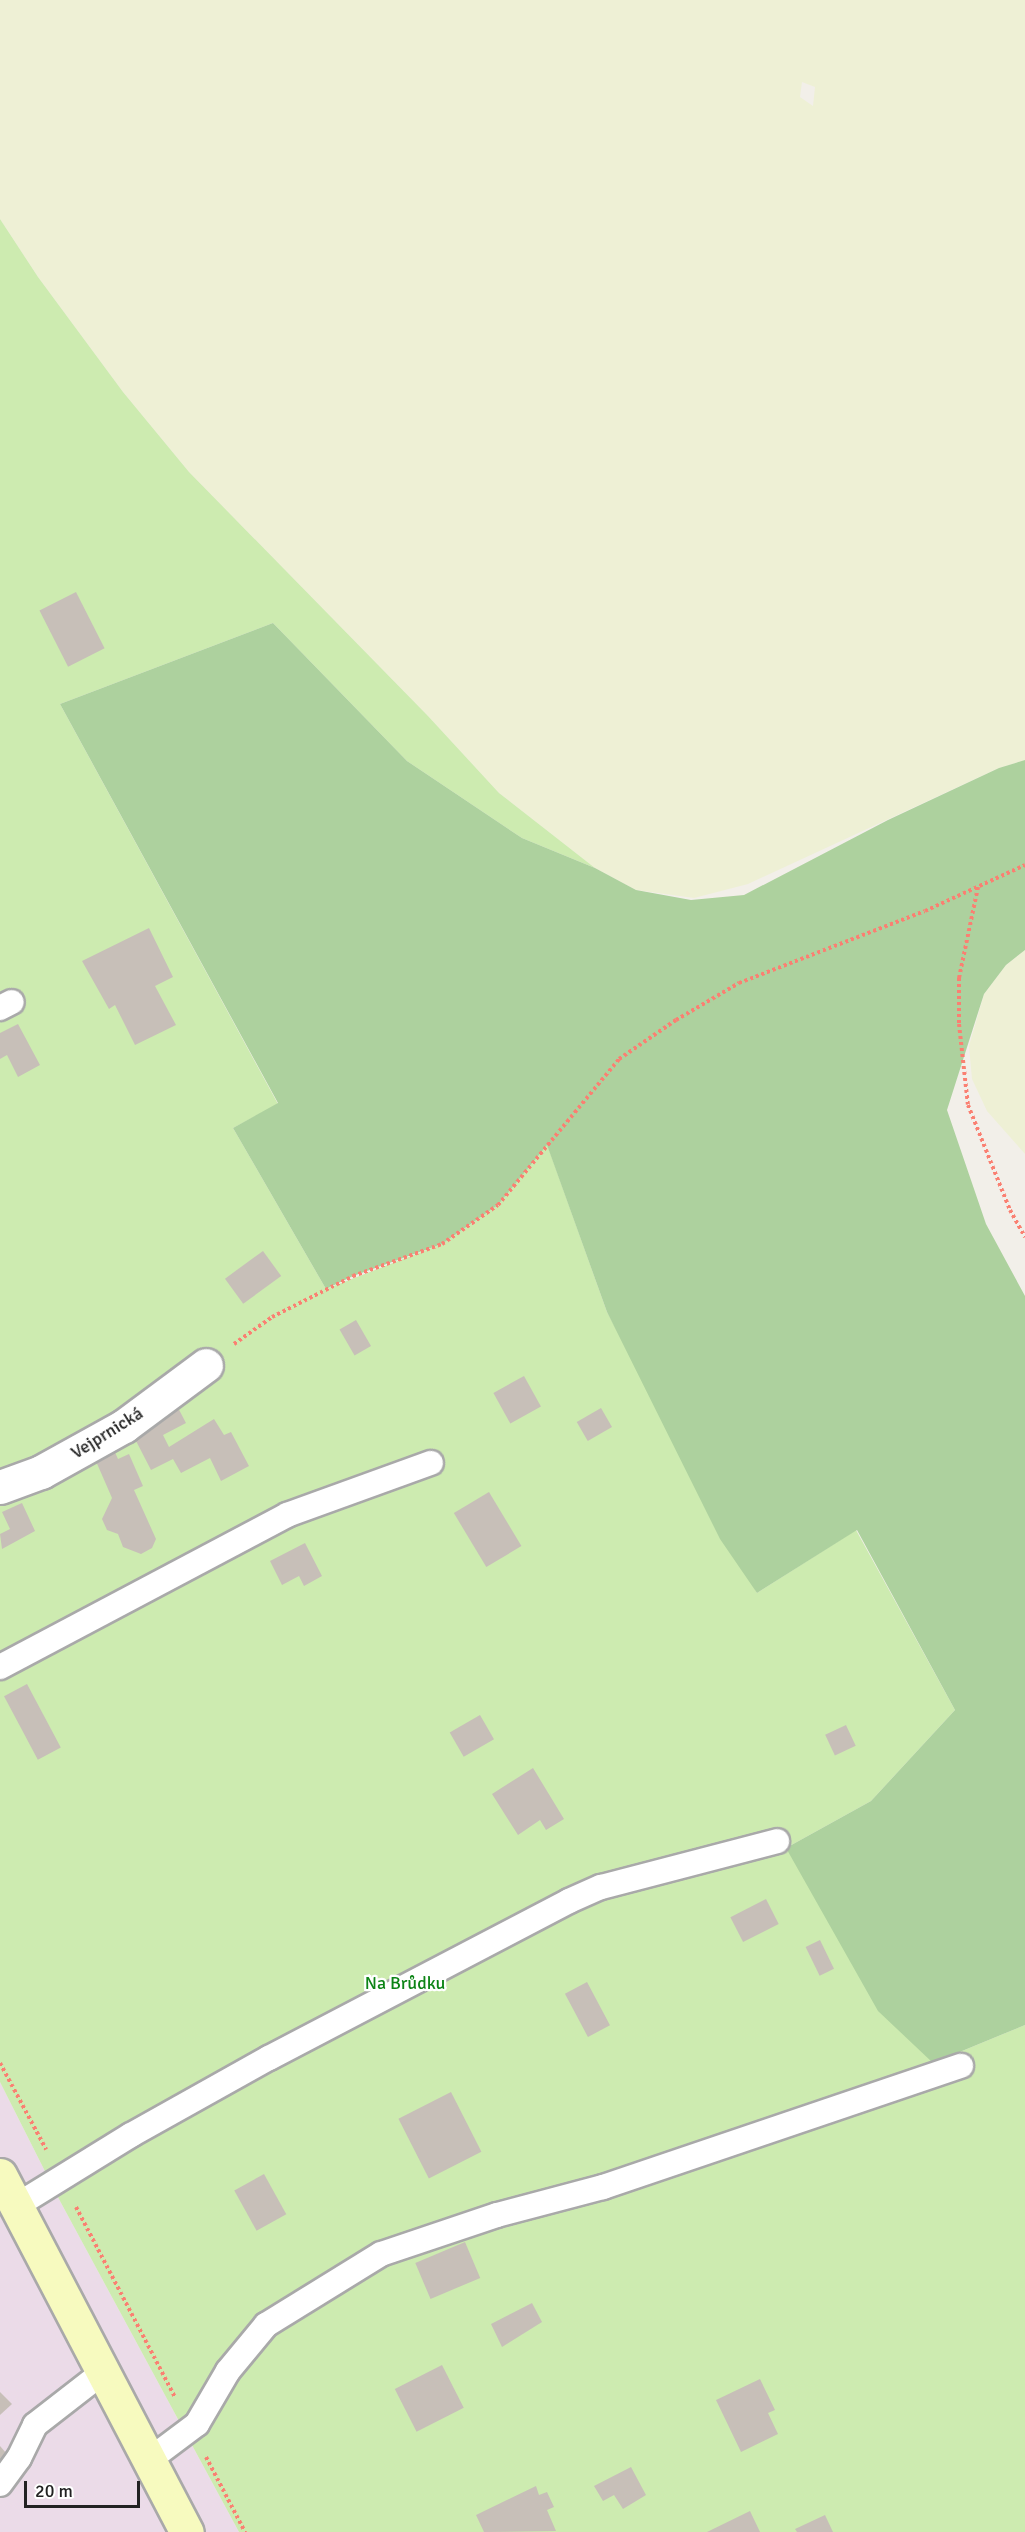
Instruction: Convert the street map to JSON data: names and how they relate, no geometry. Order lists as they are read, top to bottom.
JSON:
{
  "streets": {
    "street": ["Vejprnická"]
  },
  "parks": ["Na Brůdku"],
  "scale_bar": "20 m"
}
